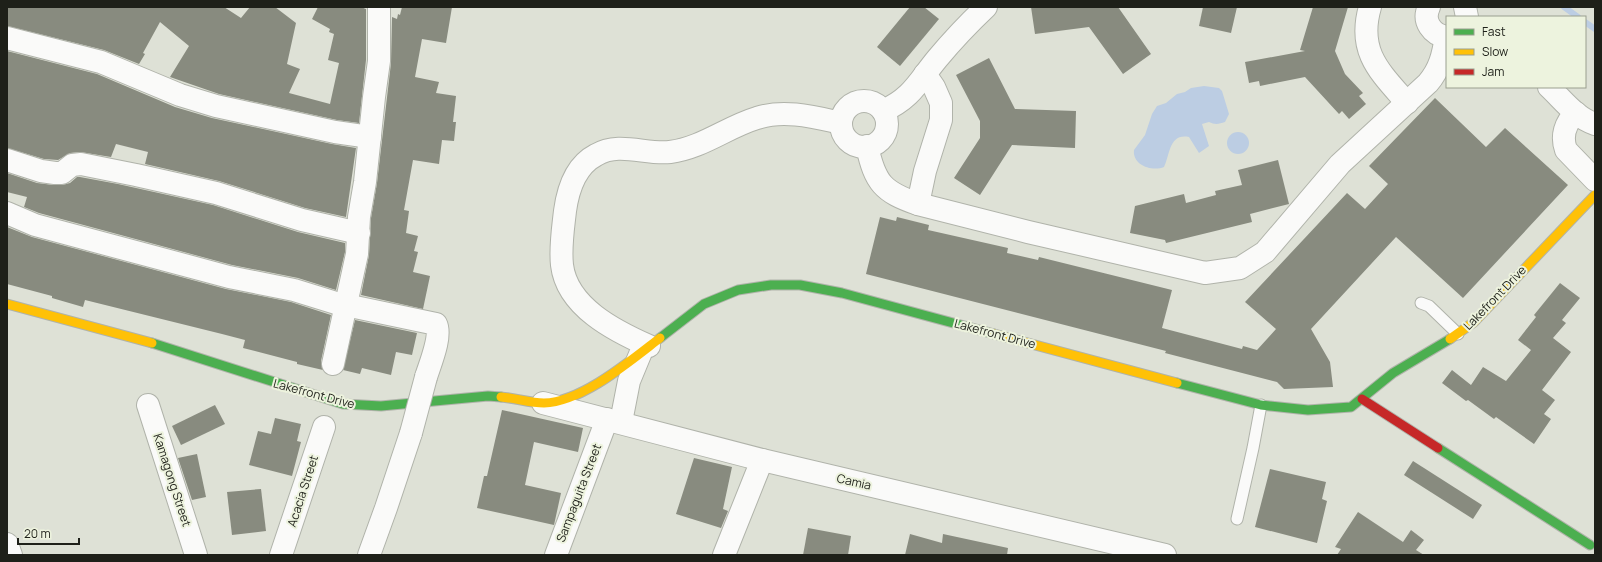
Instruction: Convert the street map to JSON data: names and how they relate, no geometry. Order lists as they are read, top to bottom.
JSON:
{
  "streets": {
    "street": [
      "Lakefront Drive",
      "Kamagong Street",
      "Camia",
      "Acacia Street",
      "Sampaguita Street"
    ]
  },
  "crossings": [
    ["Lakefront Drive", "Camia"],
    ["Camia", "Sampaguita Street"]
  ],
  "legend": ["Fast", "Slow", "Jam"],
  "scale_bar": "20 m"
}
